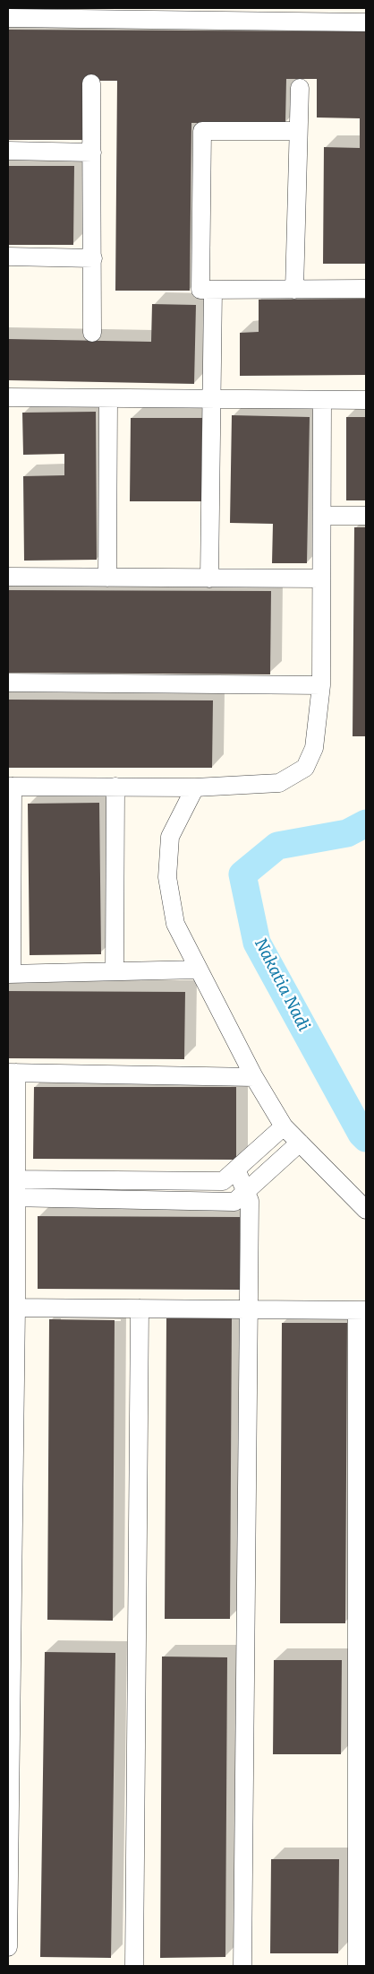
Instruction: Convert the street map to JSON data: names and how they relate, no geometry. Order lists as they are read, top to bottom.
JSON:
{
  "water": ["Nakatia Nadi"]
}
